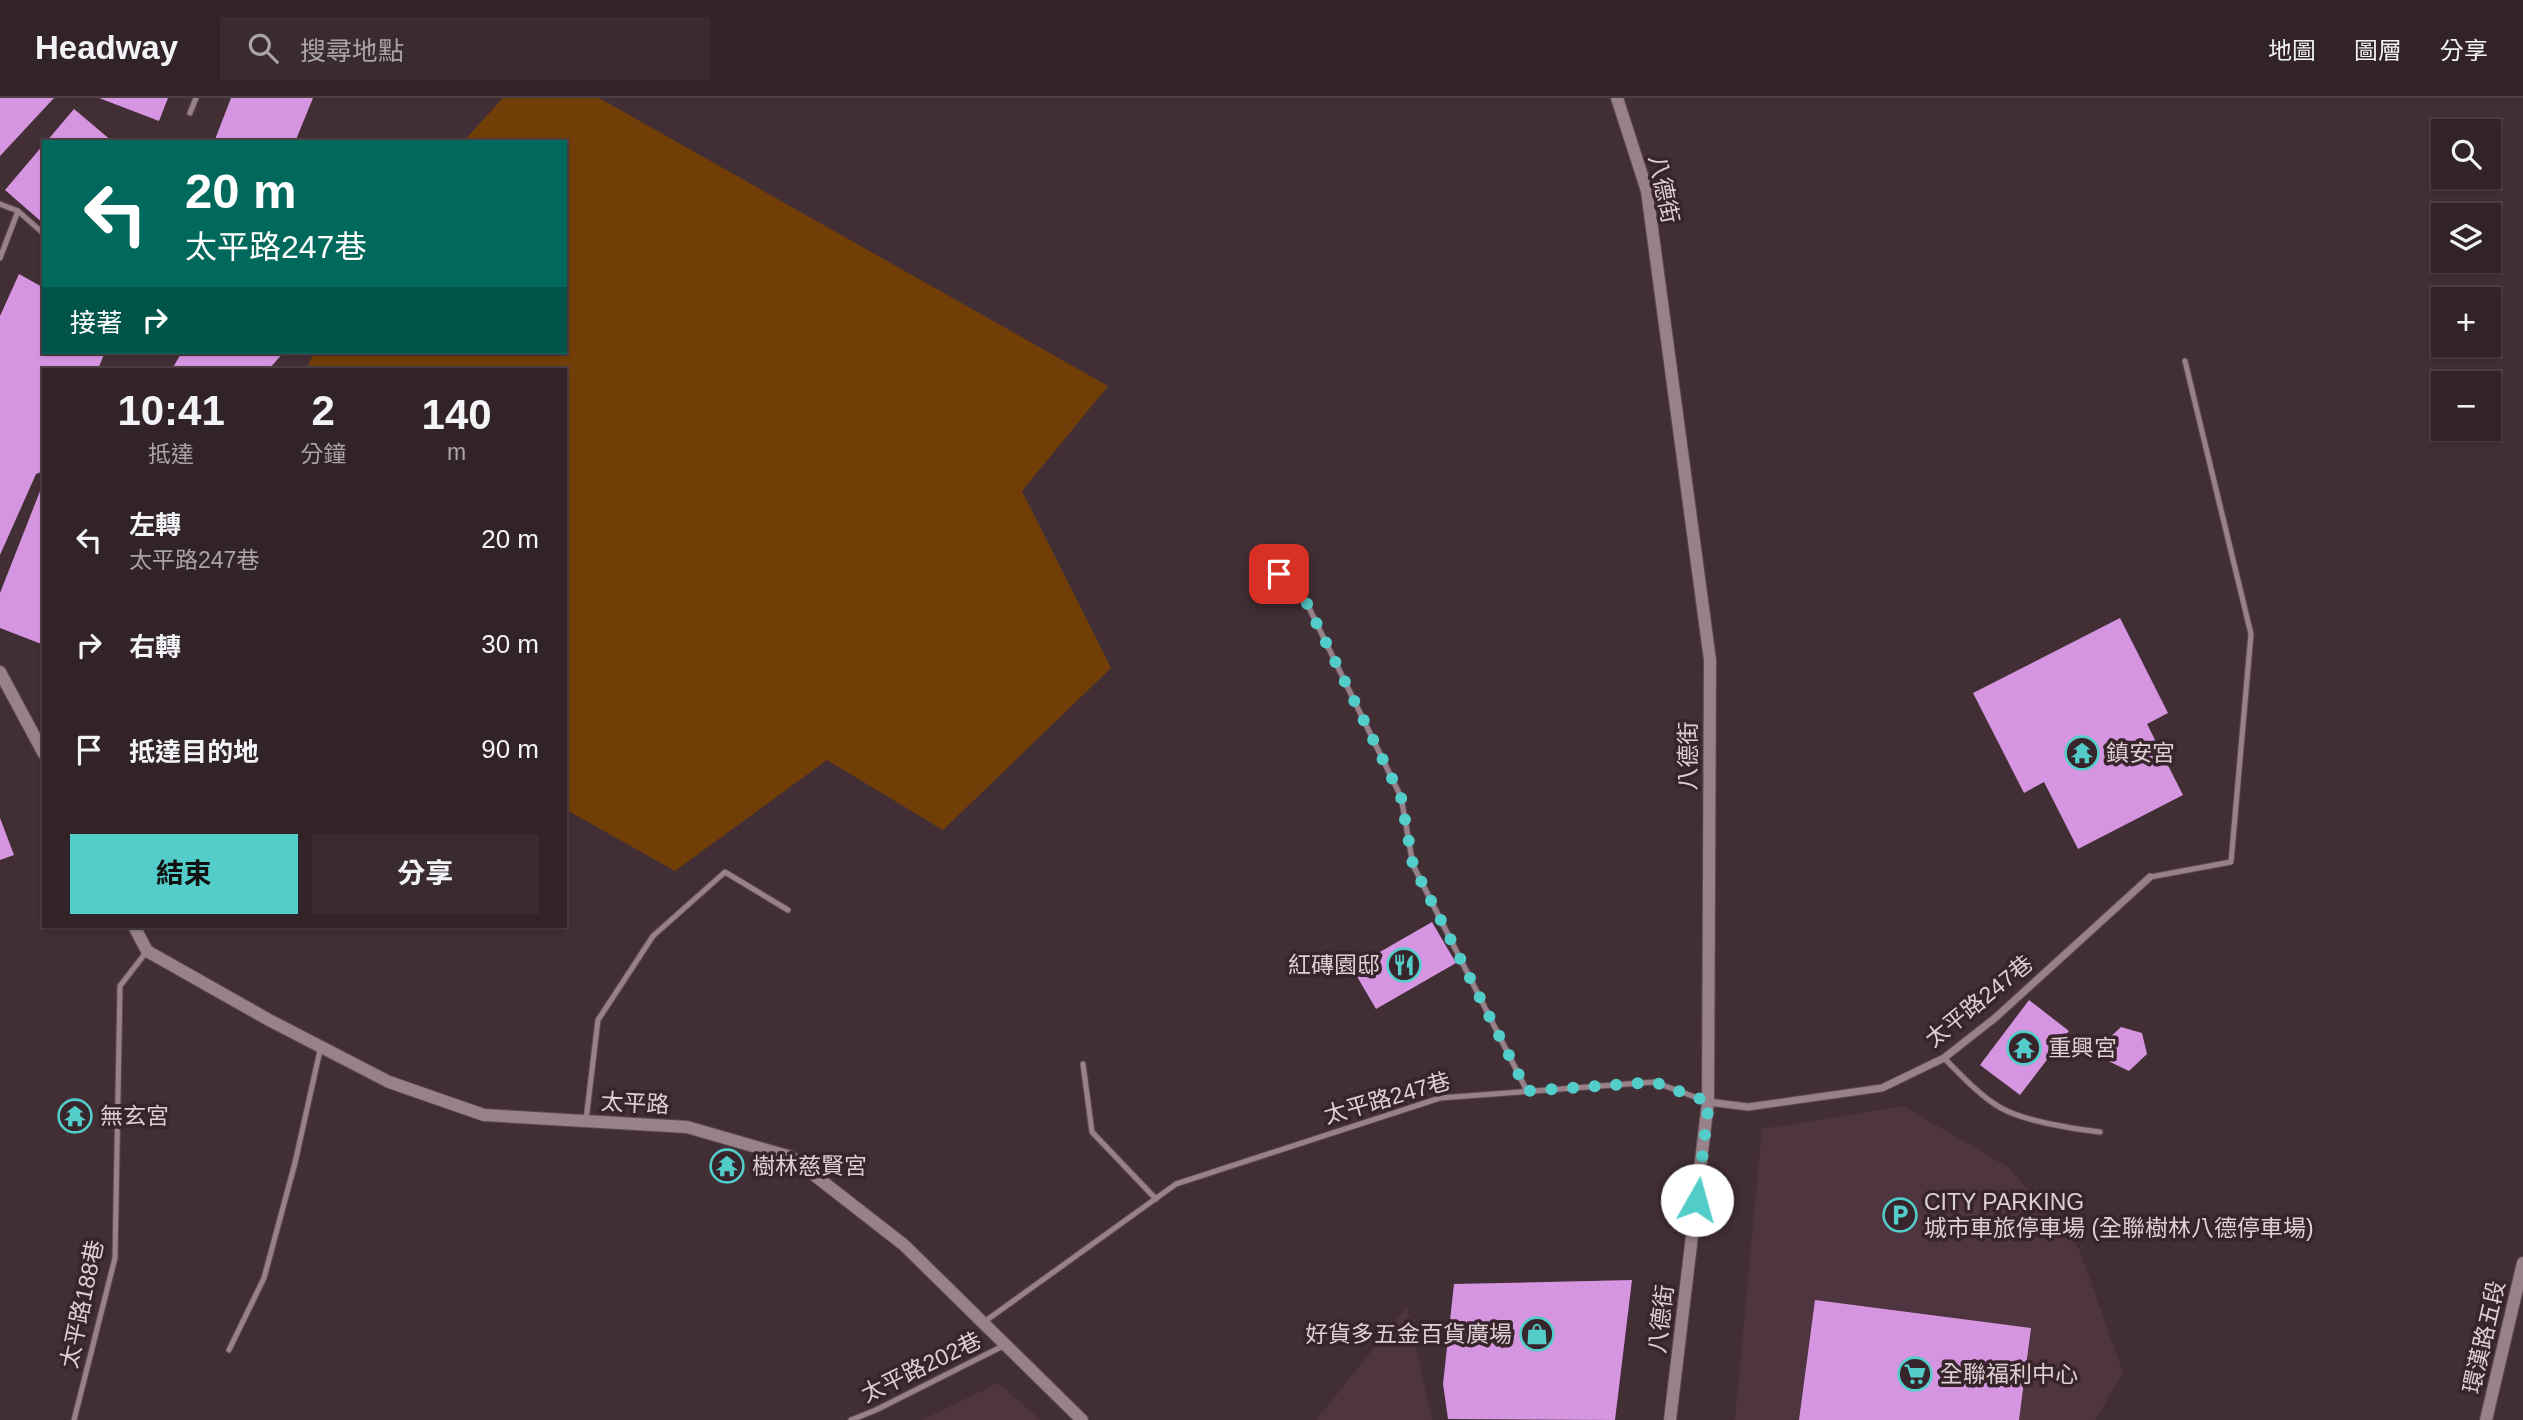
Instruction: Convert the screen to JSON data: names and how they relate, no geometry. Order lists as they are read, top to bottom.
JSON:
{
  "streets": {
    "street": [
      "八德街",
      "太平路247巷",
      "太平路",
      "環漢路五段"
    ],
    "lane": ["太平路188巷", "太平路202巷"]
  },
  "crossings": [
    ["八德街", "太平路247巷"],
    ["太平路247巷", "太平路"],
    ["太平路", "太平路188巷"],
    ["太平路", "太平路202巷"]
  ],
  "places": {
    "temple": [
      "鎮安宮",
      "重興宮",
      "無玄宮",
      "樹林慈賢宮"
    ],
    "restaurant": ["紅磚園邸"],
    "parking": ["CITY PARKING 城市車旅停車場 (全聯樹林八德停車場)"],
    "shop": ["好貨多五金百貨廣場"],
    "supermarket": ["全聯福利中心"]
  },
  "page": {
    "header": "Headway",
    "search": "搜尋地點",
    "nav": ["地圖", "圖層", "分享"],
    "map_buttons": ["+", "−"],
    "turn": ["20 m", "太平路247巷"],
    "then": "接著",
    "eta": [
      "10:41",
      "抵達",
      "2",
      "分鐘",
      "140",
      "m"
    ],
    "list": [
      {
        "name": "左轉",
        "note": "太平路247巷",
        "value": "20 m"
      },
      {
        "name": "右轉",
        "value": "30 m"
      },
      {
        "name": "抵達目的地",
        "value": "90 m"
      }
    ],
    "buttons": ["結束", "分享"]
  }
}
